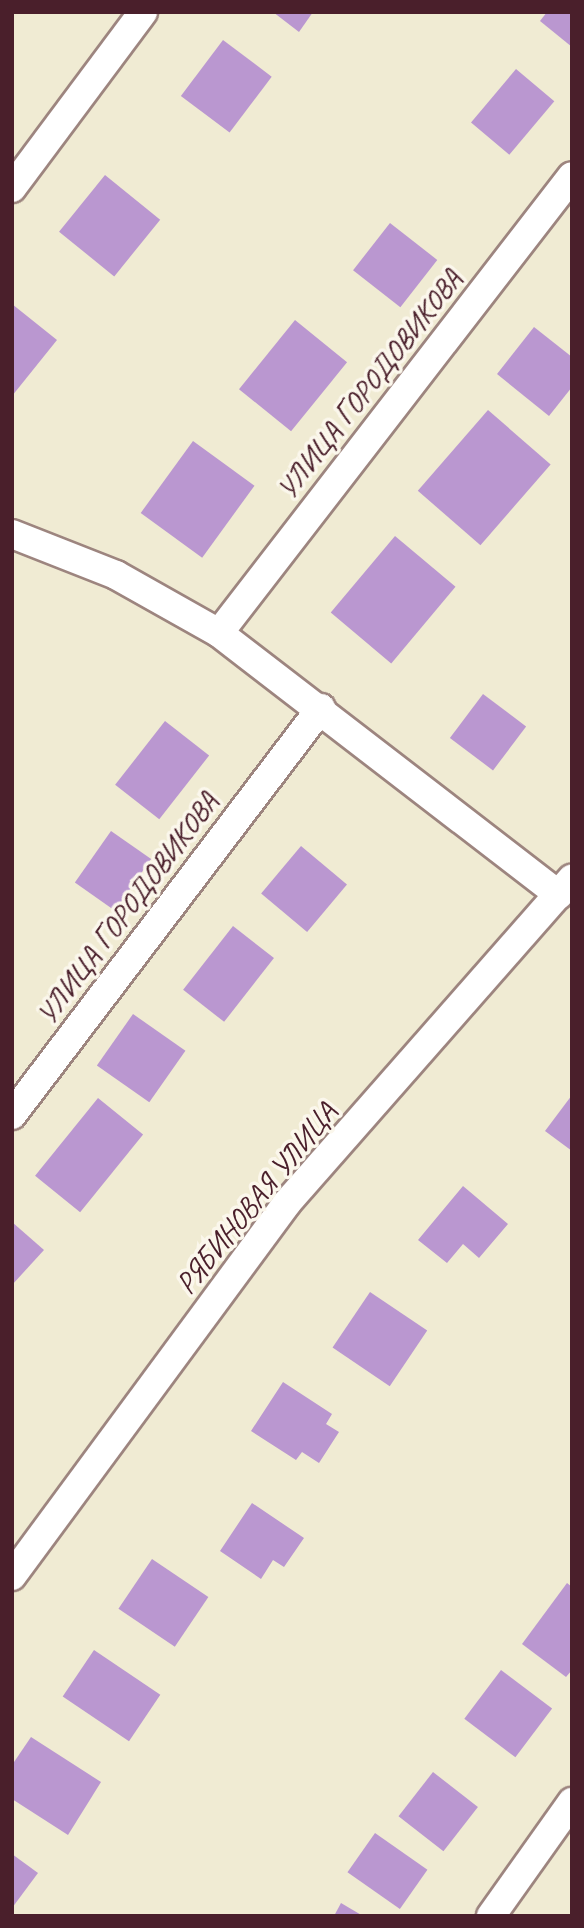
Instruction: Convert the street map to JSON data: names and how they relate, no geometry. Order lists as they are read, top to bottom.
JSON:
{
  "streets": {
    "street": ["УЛИЦА ГОРОДОВИКОВА", "РЯБИНОВАЯ УЛИЦА"]
  }
}
